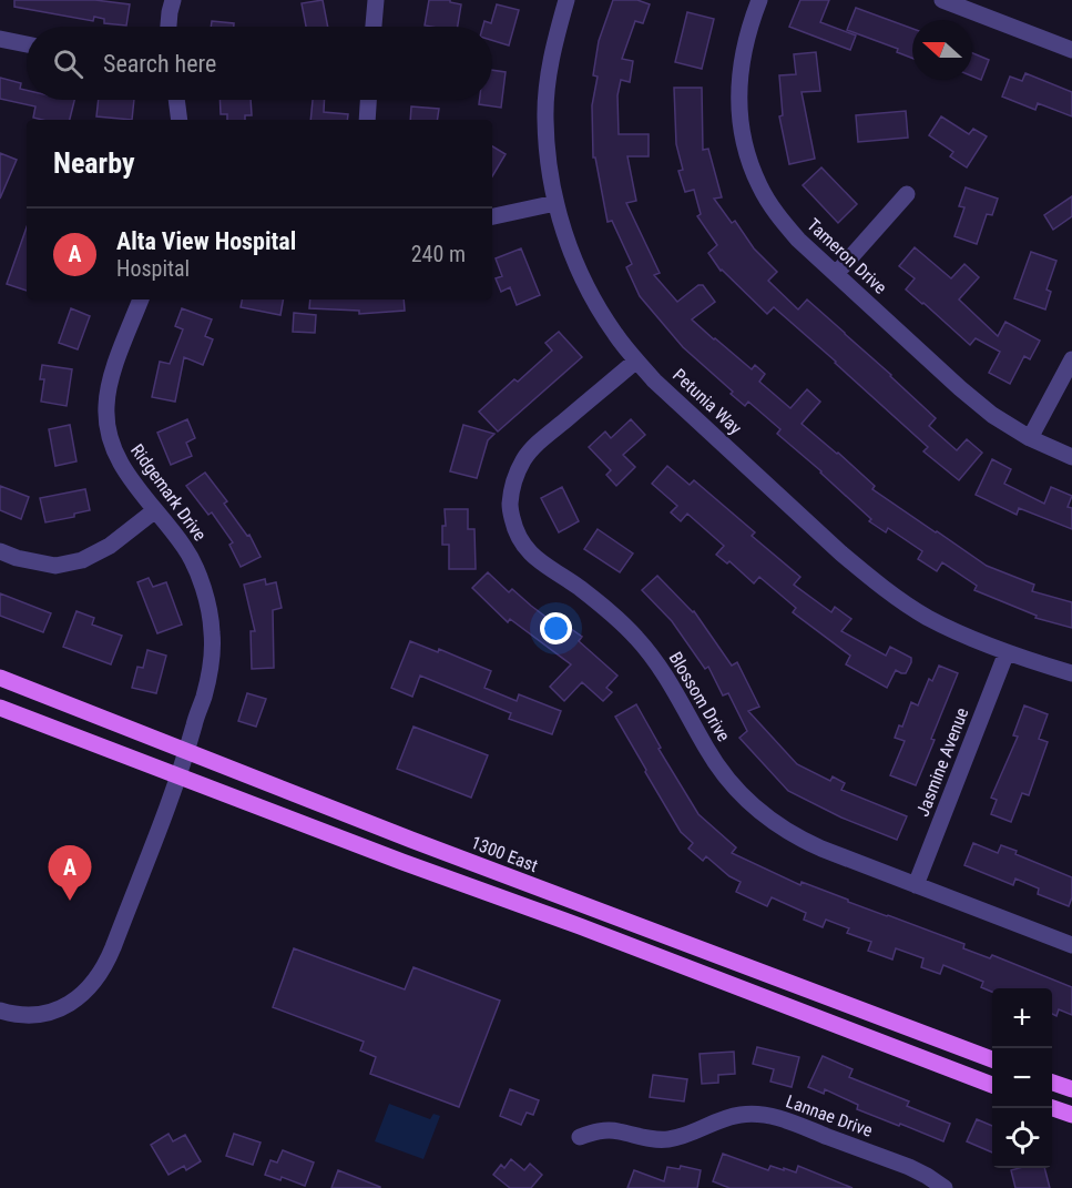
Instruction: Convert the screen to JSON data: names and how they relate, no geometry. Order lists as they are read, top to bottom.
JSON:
{
  "streets": {
    "main road": ["1300 East"],
    "street": [
      "Tameron Drive",
      "Petunia Way",
      "Ridgemark Drive",
      "Blossom Drive",
      "Jasmine Avenue",
      "Lannae Drive"
    ]
  },
  "crossings": [
    ["Petunia Way", "Blossom Drive"],
    ["Petunia Way", "Jasmine Avenue"],
    ["Ridgemark Drive", "1300 East"],
    ["Blossom Drive", "Jasmine Avenue"]
  ],
  "north": "left",
  "page": {
    "search": "Search here",
    "heading": "Nearby",
    "list": [
      {
        "mark": "A",
        "name": "Alta View Hospital",
        "note": "Hospital",
        "value": "240 m"
      }
    ],
    "pins": "A",
    "map_buttons": ["+", "−"]
  }
}
